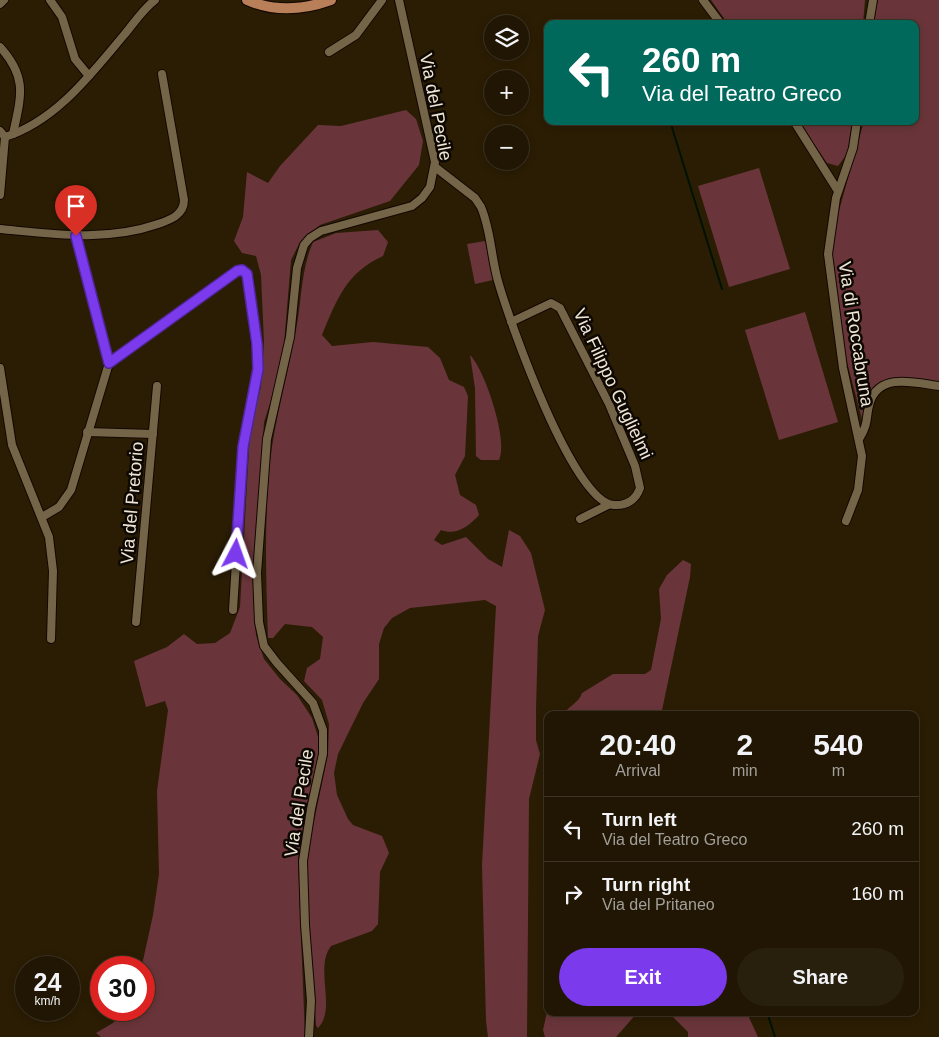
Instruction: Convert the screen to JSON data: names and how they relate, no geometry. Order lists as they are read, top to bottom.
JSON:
{
  "streets": {
    "street": [
      "Via del Pecile",
      "Via di Roccabruna",
      "Via Filippo Guglielmi",
      "Via del Pretorio"
    ]
  },
  "page": {
    "map_buttons": ["+", "−"],
    "turn": ["260 m", "Via del Teatro Greco"],
    "eta": [
      "20:40",
      "Arrival",
      "2",
      "min",
      "540",
      "m"
    ],
    "list": [
      {
        "name": "Turn left",
        "note": "Via del Teatro Greco",
        "value": "260 m"
      },
      {
        "name": "Turn right",
        "note": "Via del Pritaneo",
        "value": "160 m"
      }
    ],
    "buttons": ["Exit", "Share"],
    "speed": "24 km/h",
    "limit": "30"
  }
}
